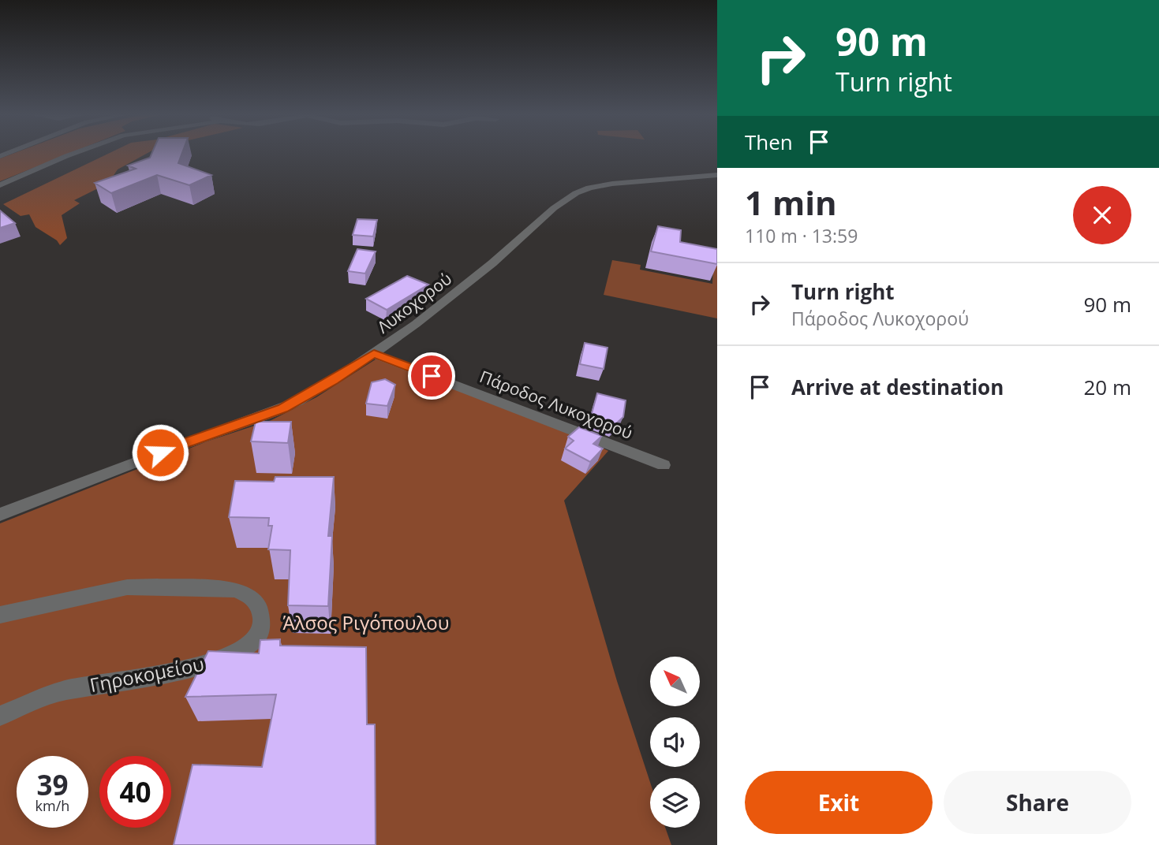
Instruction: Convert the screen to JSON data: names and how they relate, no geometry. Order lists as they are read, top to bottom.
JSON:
{
  "streets": {
    "street": ["Λυκοχορού", "Πάροδος Λυκοχορού", "Γηροκομείου"]
  },
  "crossings": [
    ["Λυκοχορού", "Πάροδος Λυκοχορού"]
  ],
  "parks": ["Άλσος Ριγόπουλου"],
  "north": "top left",
  "page": {
    "turn": ["90 m", "Turn right"],
    "then": "Then",
    "heading": ["1 min", "110 m · 13:59"],
    "list": [
      {
        "name": "Turn right",
        "note": "Πάροδος Λυκοχορού",
        "value": "90 m"
      },
      {
        "name": "Arrive at destination",
        "value": "20 m"
      }
    ],
    "speed": "39 km/h",
    "limit": "40",
    "buttons": ["Exit", "Share"]
  }
}
